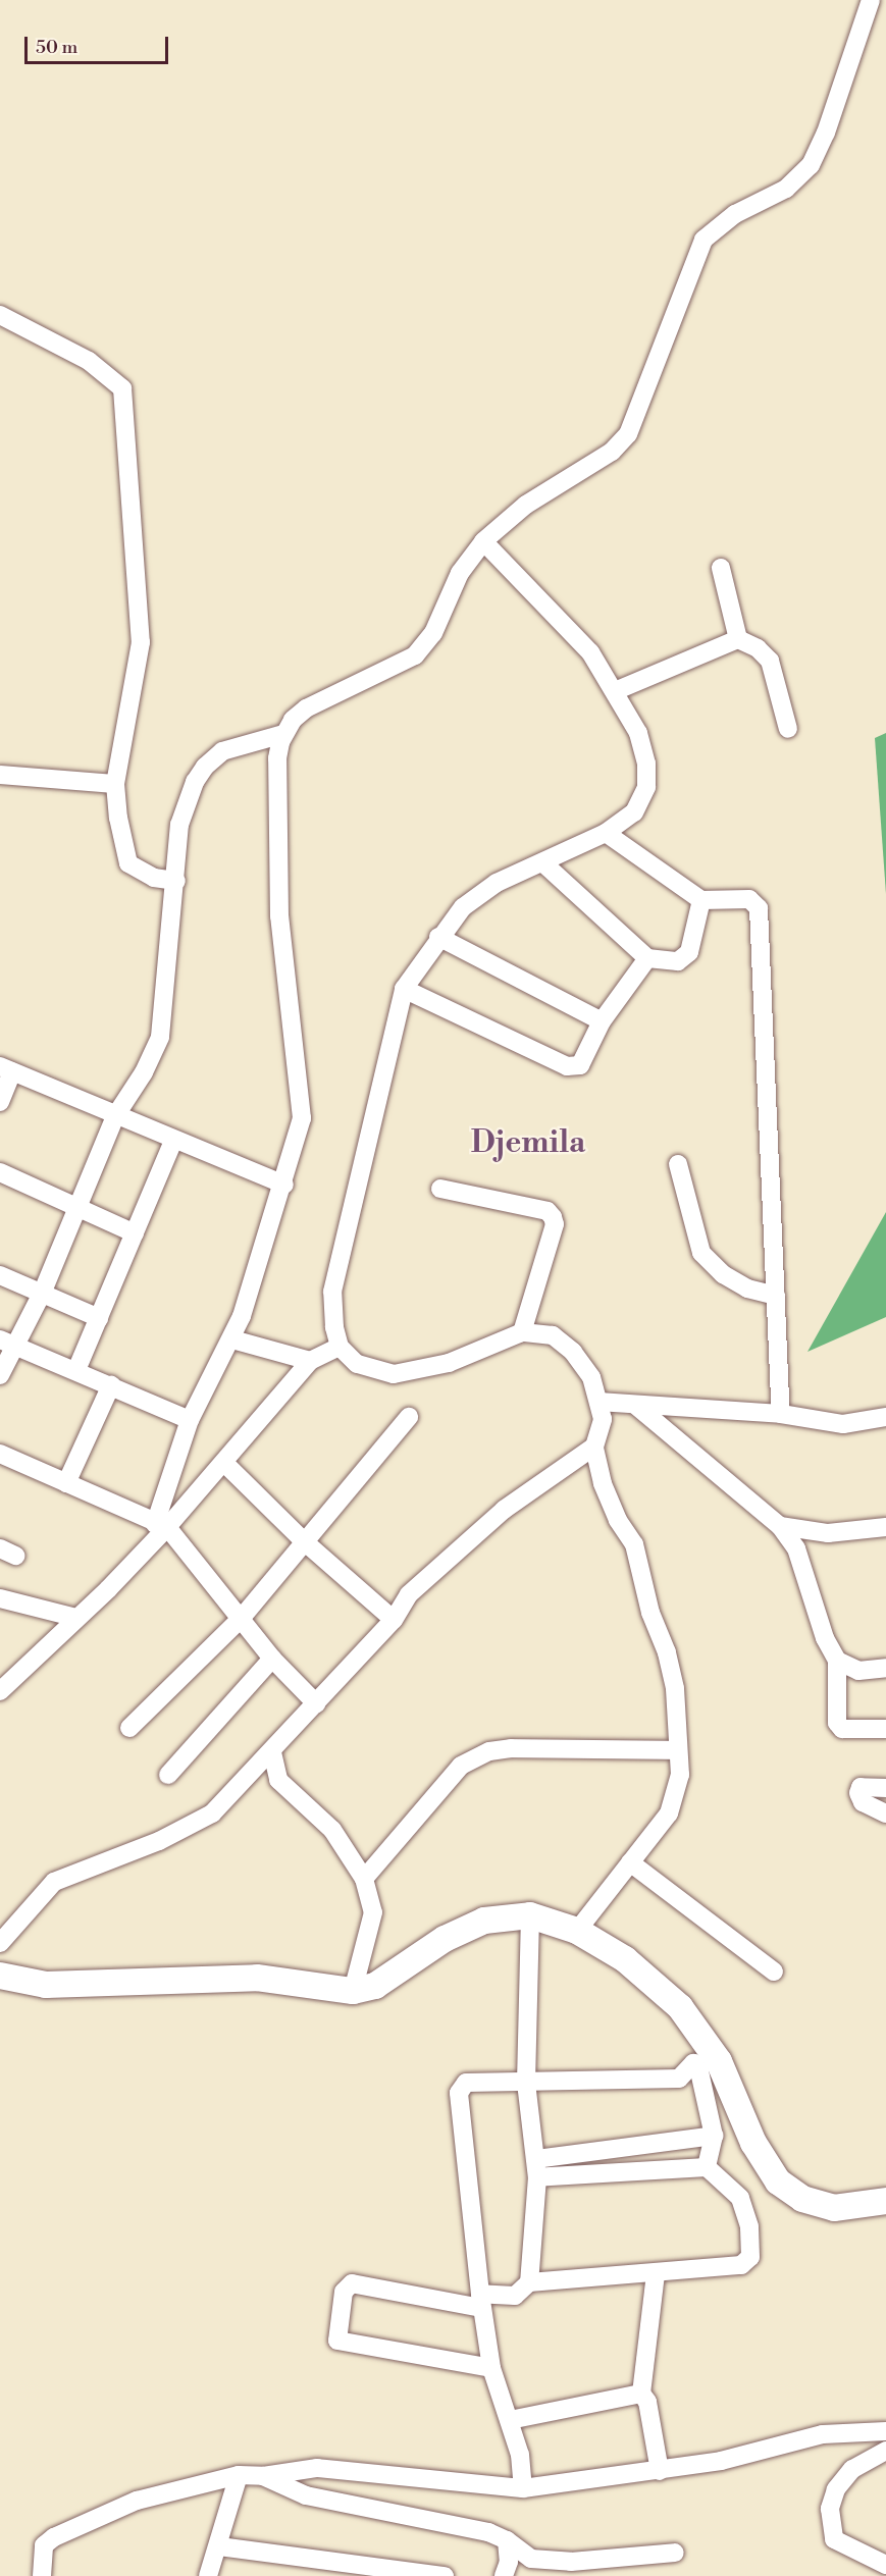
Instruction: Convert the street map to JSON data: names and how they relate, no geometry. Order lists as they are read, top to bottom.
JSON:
{
  "districts": ["Djemila"],
  "scale_bar": "50 m"
}
